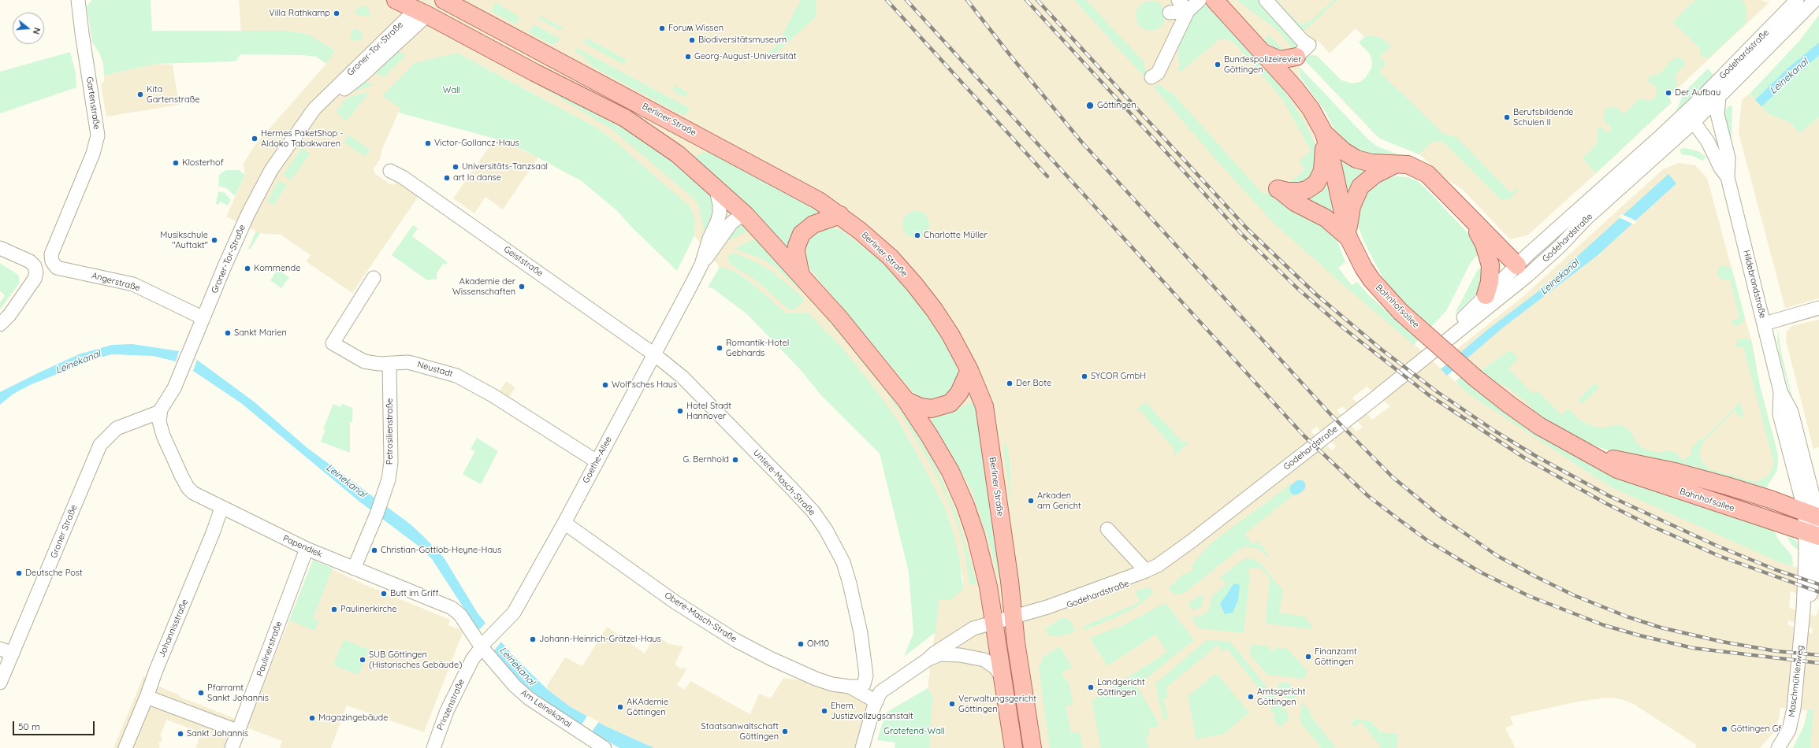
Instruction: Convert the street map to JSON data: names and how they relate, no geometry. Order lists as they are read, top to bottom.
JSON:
{
  "streets": {
    "main road": ["Berliner Straße", "Bahnhofsallee"],
    "street": [
      "Groner-Tor-Straße",
      "Godehardstraße",
      "Gartenstraße",
      "Geiststraße",
      "Angerstraße",
      "Hildebrandstraße",
      "Neustadt",
      "Petrosilienstraße",
      "Goethe-Allee",
      "Untere-Masch-Straße",
      "Groner Straße",
      "Papendiek",
      "Obere-Masch-Straße",
      "Johannisstraße",
      "Paulinerstraße",
      "Maschmühlenweg",
      "Prinzenstraße",
      "Am Leinekanal"
    ]
  },
  "crossings": [
    ["Groner-Tor-Straße", "Angerstraße"],
    ["Groner-Tor-Straße", "Groner Straße"],
    ["Groner-Tor-Straße", "Papendiek"],
    ["Godehardstraße", "Berliner Straße"],
    ["Godehardstraße", "Hildebrandstraße"],
    ["Gartenstraße", "Angerstraße"],
    ["Geiststraße", "Goethe-Allee"],
    ["Geiststraße", "Untere-Masch-Straße"],
    ["Hildebrandstraße", "Bahnhofsallee"],
    ["Hildebrandstraße", "Maschmühlenweg"],
    ["Bahnhofsallee", "Maschmühlenweg"],
    ["Neustadt", "Petrosilienstraße"],
    ["Neustadt", "Goethe-Allee"],
    ["Petrosilienstraße", "Papendiek"],
    ["Goethe-Allee", "Untere-Masch-Straße"],
    ["Goethe-Allee", "Papendiek"],
    ["Goethe-Allee", "Obere-Masch-Straße"],
    ["Goethe-Allee", "Prinzenstraße"],
    ["Goethe-Allee", "Am Leinekanal"],
    ["Untere-Masch-Straße", "Obere-Masch-Straße"],
    ["Groner Straße", "Papendiek"],
    ["Papendiek", "Johannisstraße"],
    ["Papendiek", "Paulinerstraße"],
    ["Papendiek", "Prinzenstraße"],
    ["Papendiek", "Am Leinekanal"],
    ["Prinzenstraße", "Am Leinekanal"]
  ],
  "water": ["Leinekanal"],
  "parks": ["Wall", "Grotefend-Wall"],
  "places": [
    "Villa Rathkamp",
    "Foruʍ Wissen",
    "Biodiversitätsmuseum",
    "Georg-August-Universität",
    "Bundespolizeirevier Göttingen",
    "Der Aufbau",
    "Kita Gartenstraße",
    "Göttingen",
    "Berufsbildende Schulen II",
    "Hermes PaketShop - Aldoko Tabakwaren",
    "Victor-Gollancz-Haus",
    "Klosterhof",
    "Universitäts-Tanzsaal",
    "art la danse",
    "Charlotte Müller",
    "Musikschule \"Auftakt\"",
    "Kommende",
    "Akademie der Wissenschaften",
    "Sankt Marien",
    "Romantik-Hotel Gebhards",
    "SYCOR GmbH",
    "Der Bote",
    "Wolf'sches Haus",
    "Hotel Stadt Hannover",
    "G. Bernhold",
    "Arkaden am Gericht",
    "Christian-Gottlob-Heyne-Haus",
    "Deutsche Post",
    "Butt im Griff",
    "Paulinerkirche",
    "Johann-Heinrich-Grätzel-Haus",
    "OM10",
    "Finanzamt Göttingen",
    "SUB Göttingen (Historisches Gebäude)",
    "Landgericht Göttingen",
    "Pfarramt Sankt Johannis",
    "Amtsgericht Göttingen",
    "Verwaltungsgericht Göttingen",
    "AKAdemie Göttingen",
    "Ehem. Justizvollzugsanstalt",
    "Magazingebäude",
    "Göttingen Gf",
    "Staatsanwaltschaft Göttingen",
    "Sankt Johannis"
  ],
  "scale_bar": "50 m",
  "north": "right"
}
